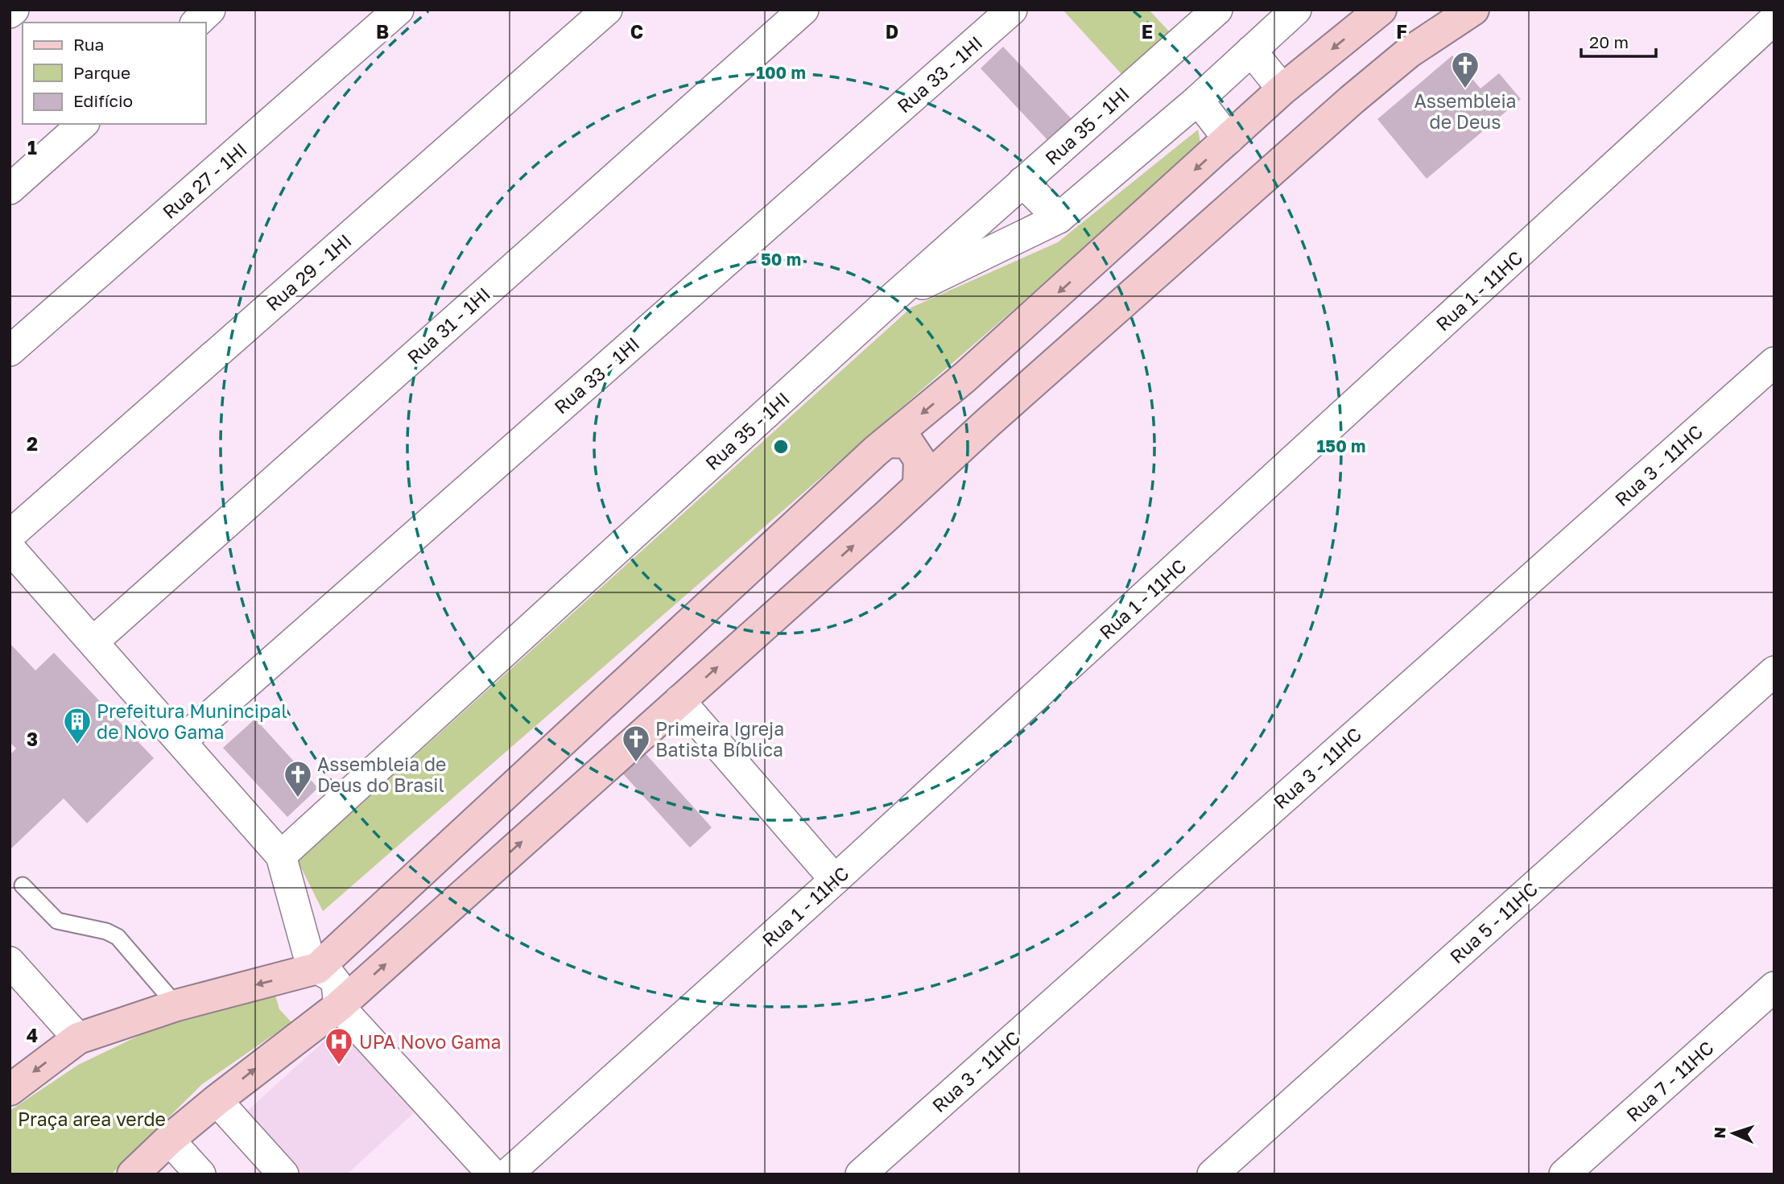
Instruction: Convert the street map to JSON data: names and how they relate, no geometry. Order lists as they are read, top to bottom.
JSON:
{
  "streets": {
    "street": [
      "Rua 33 - 1HI",
      "Rua 35 - 1HI",
      "Rua 27 - 1HI",
      "Rua 29 - 1HI",
      "Rua 1 - 11HC",
      "Rua 31 - 1HI",
      "Rua 3 - 11HC",
      "Rua 5 - 11HC",
      "Rua 7 - 11HC"
    ]
  },
  "parks": ["Praça area verde"],
  "places": {
    "church": ["Assembleia de Deus", "Primeira Igreja Batista Bíblica", "Assembleia de Deus do Brasil"],
    "building": ["Prefeitura Munincipal de Novo Gama"],
    "hospital": ["UPA Novo Gama"]
  },
  "legend": ["Rua", "Parque", "Edifício"],
  "scale_bar": "20 m",
  "north": "left",
  "grid": {
    "columns": [
      "B",
      "C",
      "D",
      "E",
      "F"
    ],
    "rows": [
      "1",
      "2",
      "3",
      "4"
    ]
  },
  "rings": ["100 m", "50 m", "150 m"]
}
